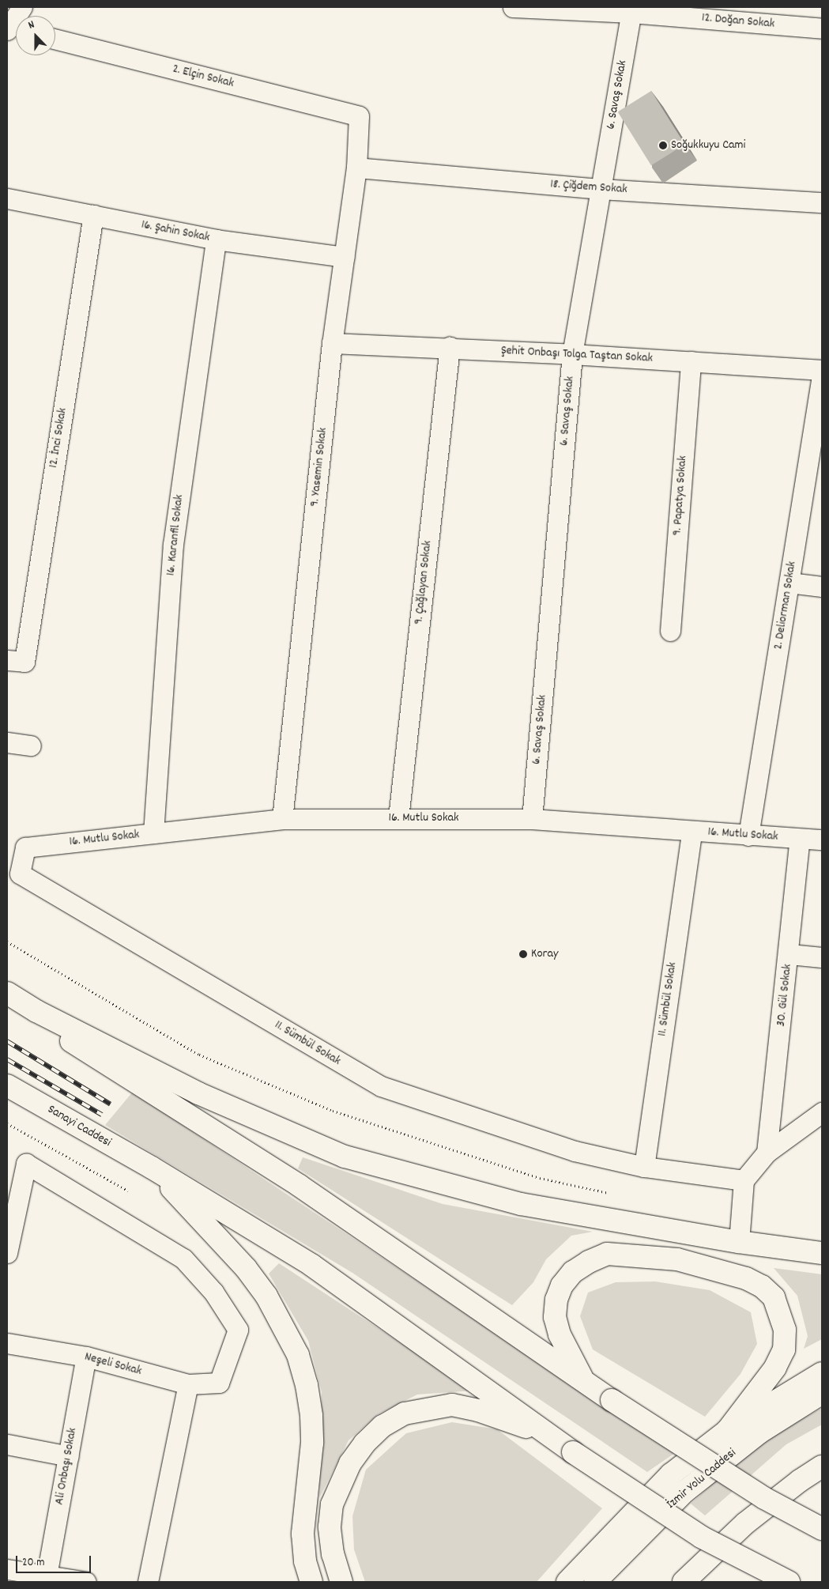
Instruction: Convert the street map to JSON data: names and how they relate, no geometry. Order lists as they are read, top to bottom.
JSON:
{
  "streets": {
    "highway": ["Sanayi Caddesi", "İzmir Yolu Caddesi"],
    "street": [
      "12. Doğan Sokak",
      "2. Elçin Sokak",
      "6. Savaş Sokak",
      "18. Çiğdem Sokak",
      "16. Şahin Sokak",
      "Şehit Onbaşı Tolga Taştan Sokak",
      "12. İnci Sokak",
      "9. Yasemin Sokak",
      "9. Papatya Sokak",
      "16. Karanfil Sokak",
      "9. Çağlayan Sokak",
      "2. Deliorman Sokak",
      "16. Mutlu Sokak",
      "30. Gül Sokak",
      "11. Sümbül Sokak",
      "Neşeli Sokak",
      "Ali Onbaşı Sokak"
    ]
  },
  "crossings": [
    ["12. Doğan Sokak", "6. Savaş Sokak"],
    ["2. Elçin Sokak", "9. Yasemin Sokak"],
    ["6. Savaş Sokak", "18. Çiğdem Sokak"],
    ["6. Savaş Sokak", "Şehit Onbaşı Tolga Taştan Sokak"],
    ["6. Savaş Sokak", "16. Mutlu Sokak"],
    ["18. Çiğdem Sokak", "9. Yasemin Sokak"],
    ["16. Şahin Sokak", "12. İnci Sokak"],
    ["16. Şahin Sokak", "9. Yasemin Sokak"],
    ["16. Şahin Sokak", "16. Karanfil Sokak"],
    ["Şehit Onbaşı Tolga Taştan Sokak", "9. Yasemin Sokak"],
    ["Şehit Onbaşı Tolga Taştan Sokak", "9. Papatya Sokak"],
    ["Şehit Onbaşı Tolga Taştan Sokak", "9. Çağlayan Sokak"],
    ["9. Yasemin Sokak", "16. Mutlu Sokak"],
    ["16. Karanfil Sokak", "16. Mutlu Sokak"],
    ["9. Çağlayan Sokak", "16. Mutlu Sokak"],
    ["2. Deliorman Sokak", "16. Mutlu Sokak"],
    ["16. Mutlu Sokak", "30. Gül Sokak"],
    ["16. Mutlu Sokak", "11. Sümbül Sokak"],
    ["Neşeli Sokak", "Ali Onbaşı Sokak"]
  ],
  "places": ["Soğukkuyu Cami", "Koray"],
  "scale_bar": "20 m",
  "north": "top"
}
